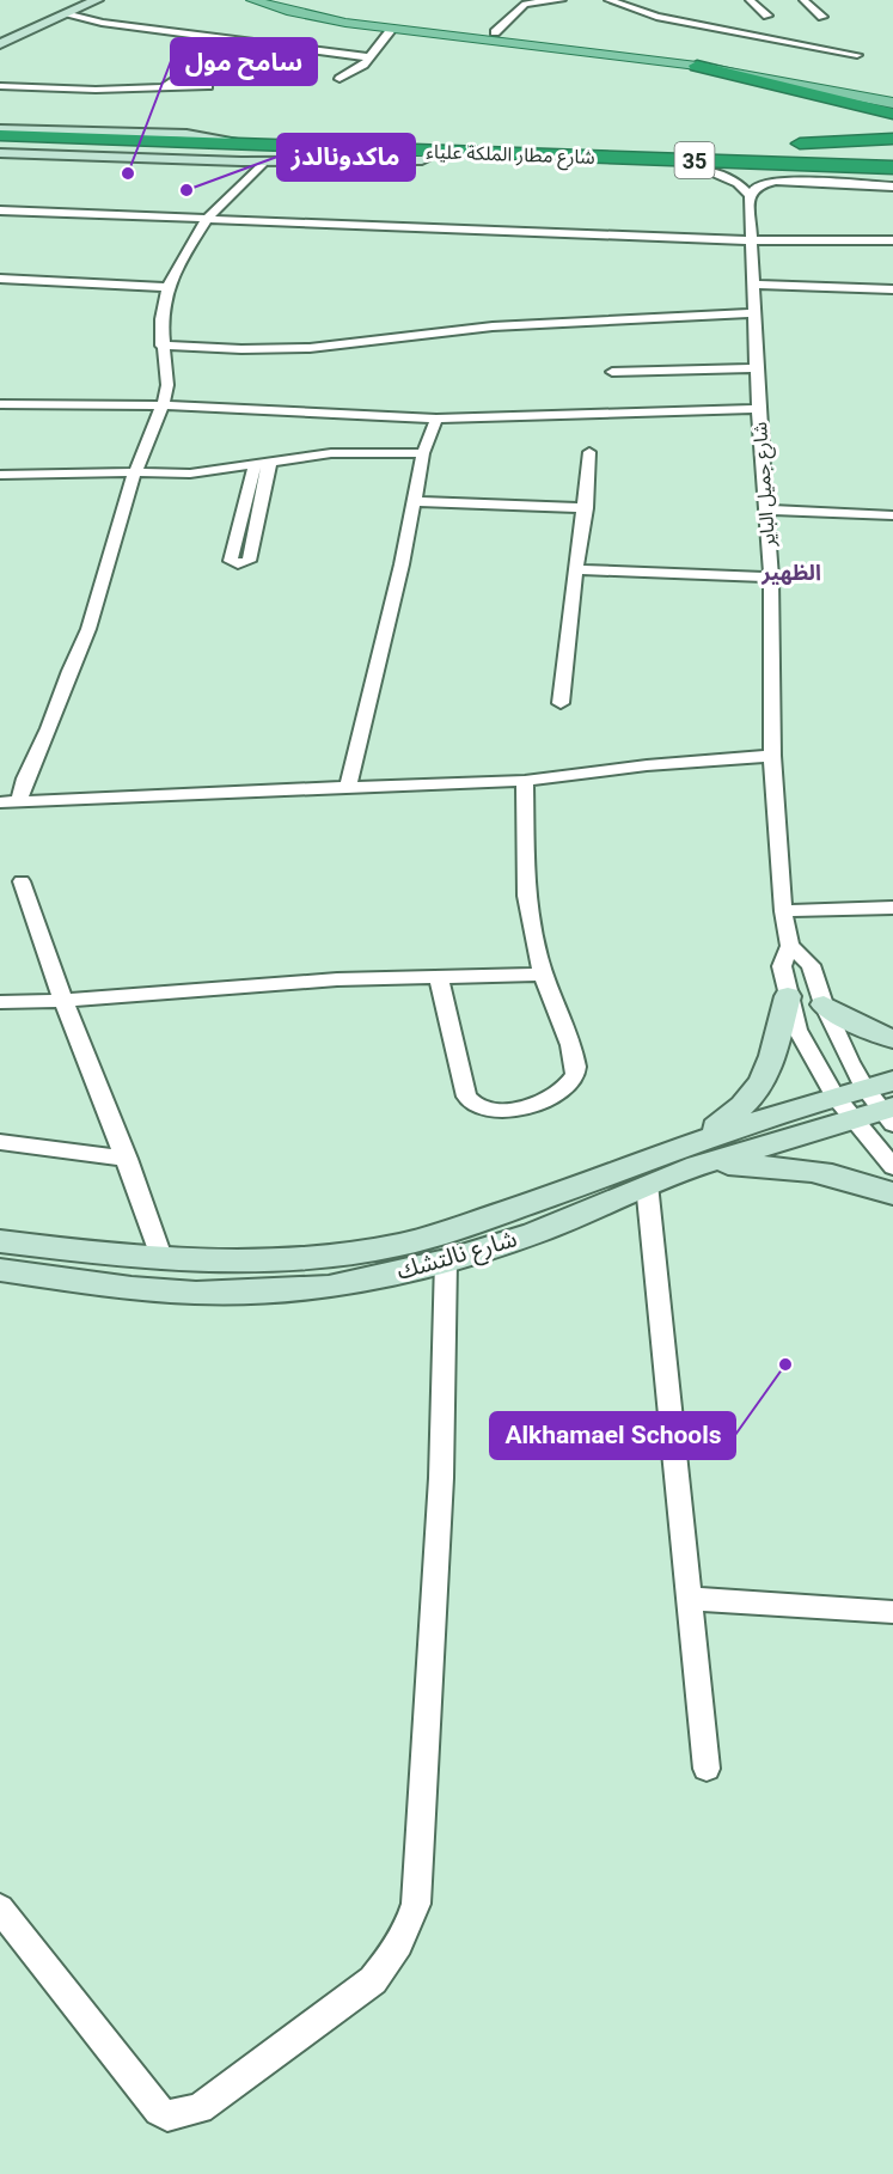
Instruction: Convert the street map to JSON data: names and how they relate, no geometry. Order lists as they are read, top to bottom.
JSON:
{
  "streets": {
    "highway": ["شارع مطار الملكة علياء", "35"],
    "main road": ["شارع نالتشك"],
    "street": ["شارع جميل الباير"]
  },
  "crossings": [
    ["شارع جميل الباير", "شارع نالتشك"]
  ],
  "districts": ["الظهير"],
  "places": ["سامح مول", "ماكدونالدز", "Alkhamael Schools"]
}
